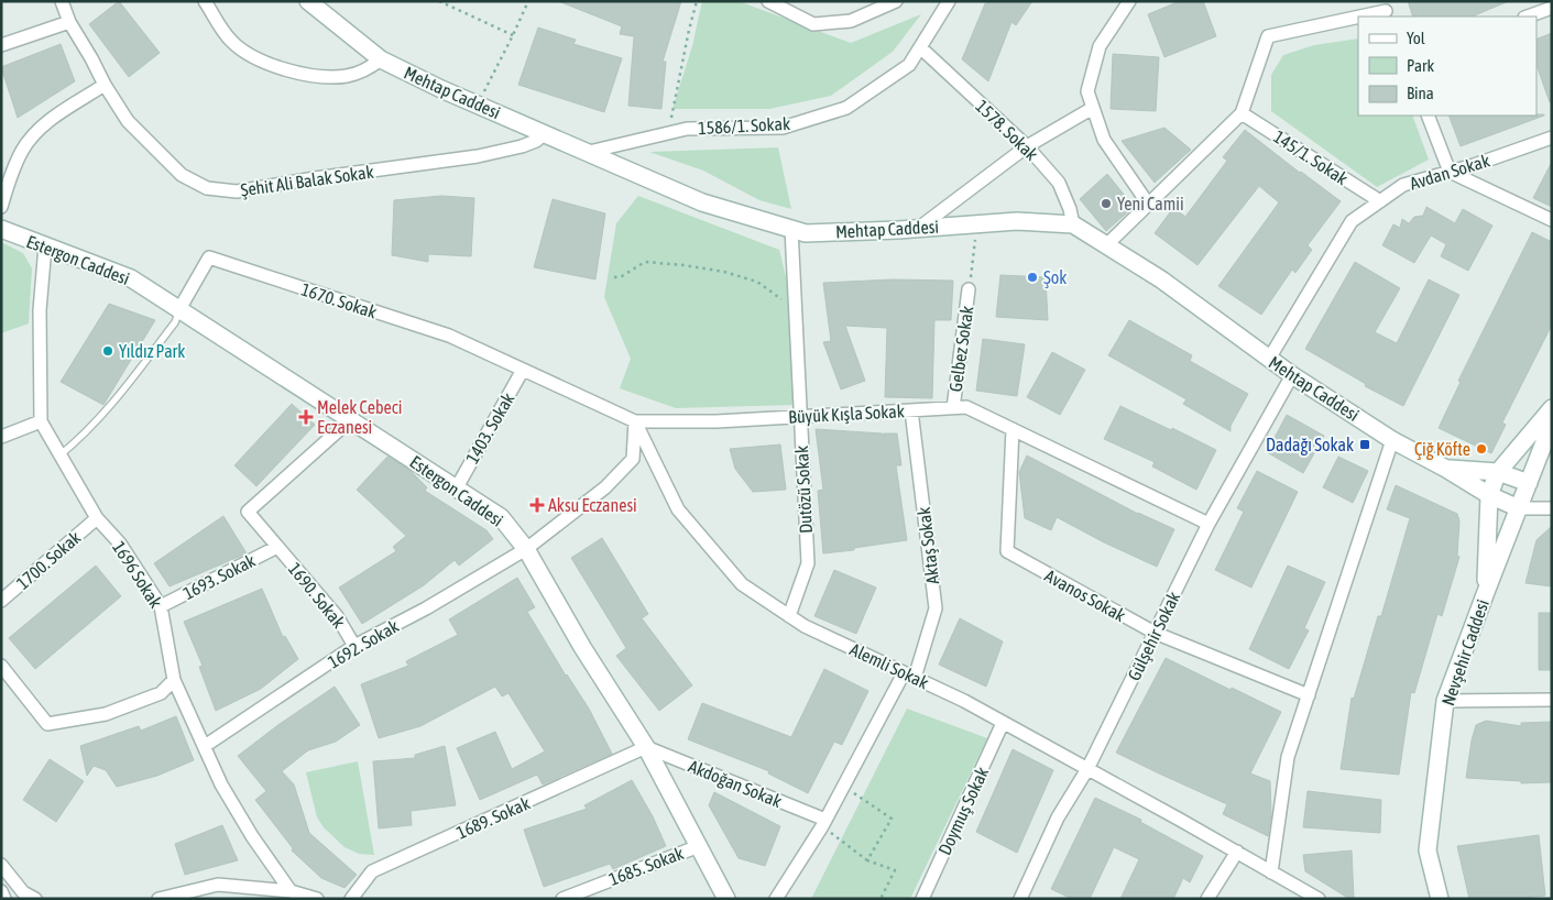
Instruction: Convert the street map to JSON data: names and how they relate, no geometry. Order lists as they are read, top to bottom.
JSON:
{
  "streets": {
    "main road": ["Mehtap Caddesi", "Estergon Caddesi", "Nevşehir Caddesi"],
    "street": [
      "1586/1. Sokak",
      "1578. Sokak",
      "145/1. Sokak",
      "Avdan Sokak",
      "Şehit Ali Balak Sokak",
      "1670. Sokak",
      "Gelbez Sokak",
      "Büyük Kışla Sokak",
      "1403. Sokak",
      "Dutözü Sokak",
      "Aktaş Sokak",
      "1700. Sokak",
      "1696 Sokak",
      "1693. Sokak",
      "1690. Sokak",
      "Avanos Sokak",
      "Gülşehir Sokak",
      "1692. Sokak",
      "Alemli Sokak",
      "Akdoğan Sokak",
      "Doymuş Sokak",
      "1689. Sokak",
      "1685. Sokak"
    ]
  },
  "crossings": [
    ["Mehtap Caddesi", "1586/1. Sokak"],
    ["Mehtap Caddesi", "1578. Sokak"],
    ["Mehtap Caddesi", "Avdan Sokak"],
    ["Mehtap Caddesi", "Şehit Ali Balak Sokak"],
    ["Mehtap Caddesi", "Dutözü Sokak"],
    ["Mehtap Caddesi", "Gülşehir Sokak"],
    ["Mehtap Caddesi", "Nevşehir Caddesi"],
    ["1586/1. Sokak", "1578. Sokak"],
    ["145/1. Sokak", "Avdan Sokak"],
    ["Estergon Caddesi", "1670. Sokak"],
    ["Estergon Caddesi", "1403. Sokak"],
    ["Estergon Caddesi", "1696 Sokak"],
    ["Estergon Caddesi", "1690. Sokak"],
    ["Estergon Caddesi", "1692. Sokak"],
    ["Estergon Caddesi", "Akdoğan Sokak"],
    ["Estergon Caddesi", "1689. Sokak"],
    ["Estergon Caddesi", "1685. Sokak"],
    ["1670. Sokak", "1403. Sokak"],
    ["Gelbez Sokak", "Büyük Kışla Sokak"],
    ["Büyük Kışla Sokak", "Dutözü Sokak"],
    ["Büyük Kışla Sokak", "Aktaş Sokak"],
    ["Büyük Kışla Sokak", "Avanos Sokak"],
    ["Büyük Kışla Sokak", "Gülşehir Sokak"],
    ["Büyük Kışla Sokak", "Alemli Sokak"],
    ["Dutözü Sokak", "Alemli Sokak"],
    ["Aktaş Sokak", "Alemli Sokak"],
    ["Aktaş Sokak", "Akdoğan Sokak"],
    ["1700. Sokak", "1696 Sokak"],
    ["1696 Sokak", "1693. Sokak"],
    ["1696 Sokak", "1692. Sokak"],
    ["1693. Sokak", "1690. Sokak"],
    ["1690. Sokak", "1692. Sokak"],
    ["Avanos Sokak", "Gülşehir Sokak"],
    ["Gülşehir Sokak", "Alemli Sokak"],
    ["Alemli Sokak", "Doymuş Sokak"],
    ["Akdoğan Sokak", "1689. Sokak"]
  ],
  "places": {
    "other": [
      "Yeni Camii",
      "Şok",
      "Yıldız Park",
      "Çiğ Köfte"
    ],
    "health": ["Melek Cebeci Eczanesi", "Aksu Eczanesi"],
    "transit": ["Dadağı Sokak"]
  },
  "legend": ["Yol", "Park", "Bina"]
}
